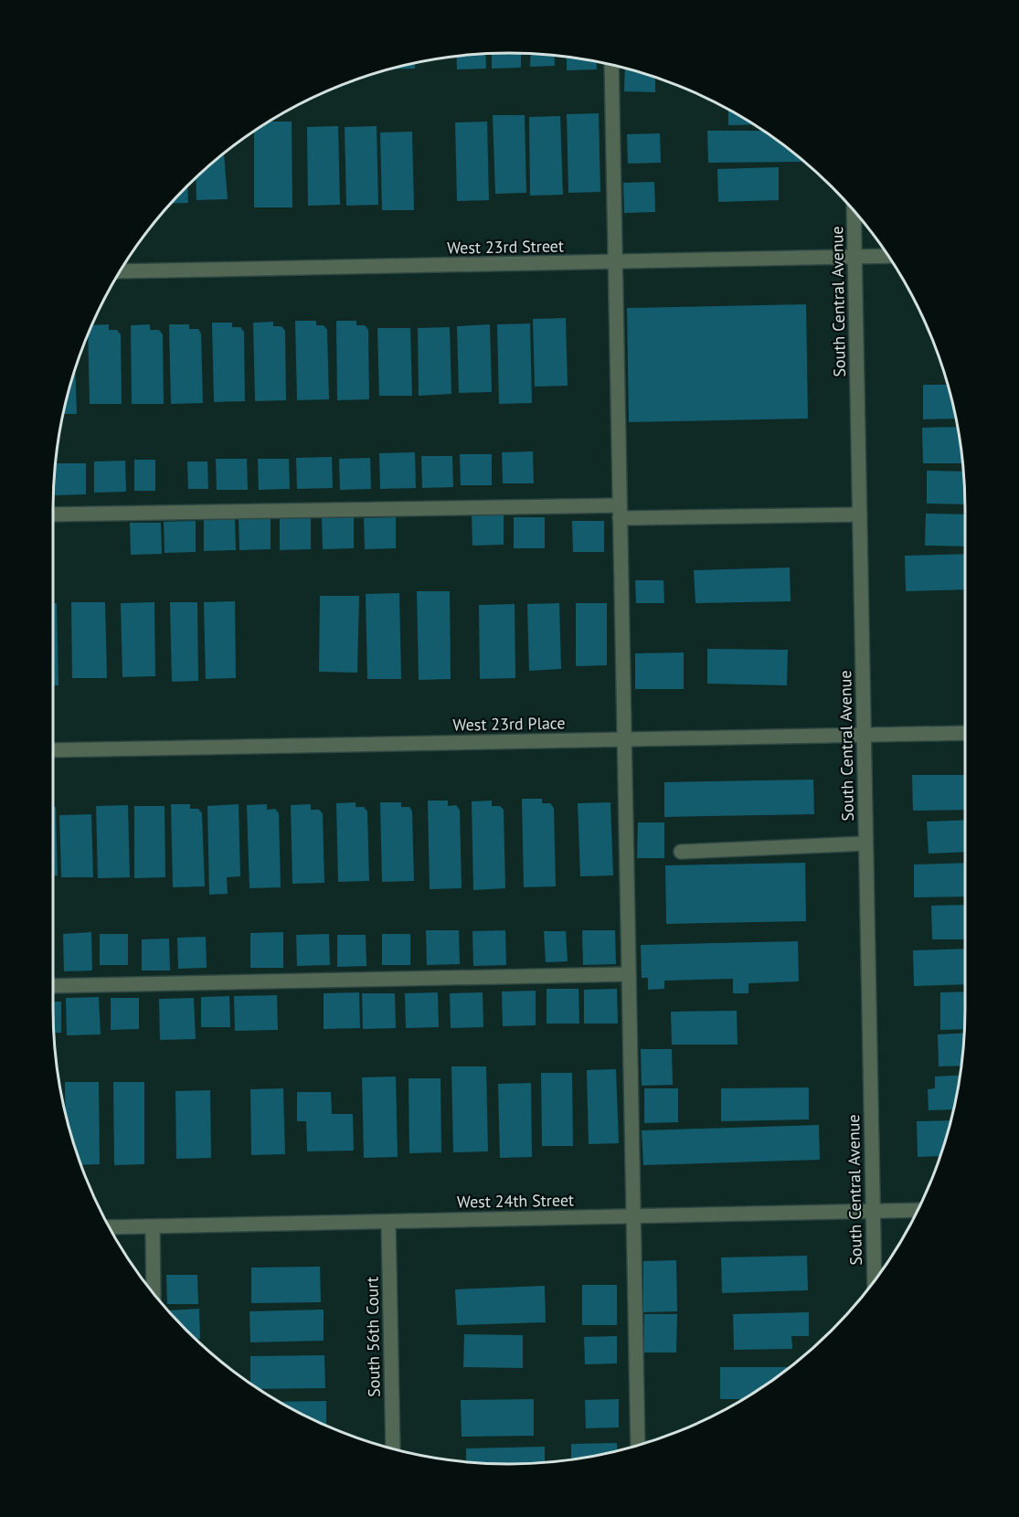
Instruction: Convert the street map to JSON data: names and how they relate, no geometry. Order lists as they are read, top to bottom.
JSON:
{
  "streets": {
    "street": [
      "West 23rd Street",
      "South Central Avenue",
      "West 23rd Place",
      "West 24th Street",
      "South 56th Court"
    ]
  },
  "crossings": [
    ["West 23rd Street", "South Central Avenue"],
    ["South Central Avenue", "West 23rd Place"],
    ["South Central Avenue", "West 24th Street"],
    ["West 24th Street", "South 56th Court"]
  ]
}
